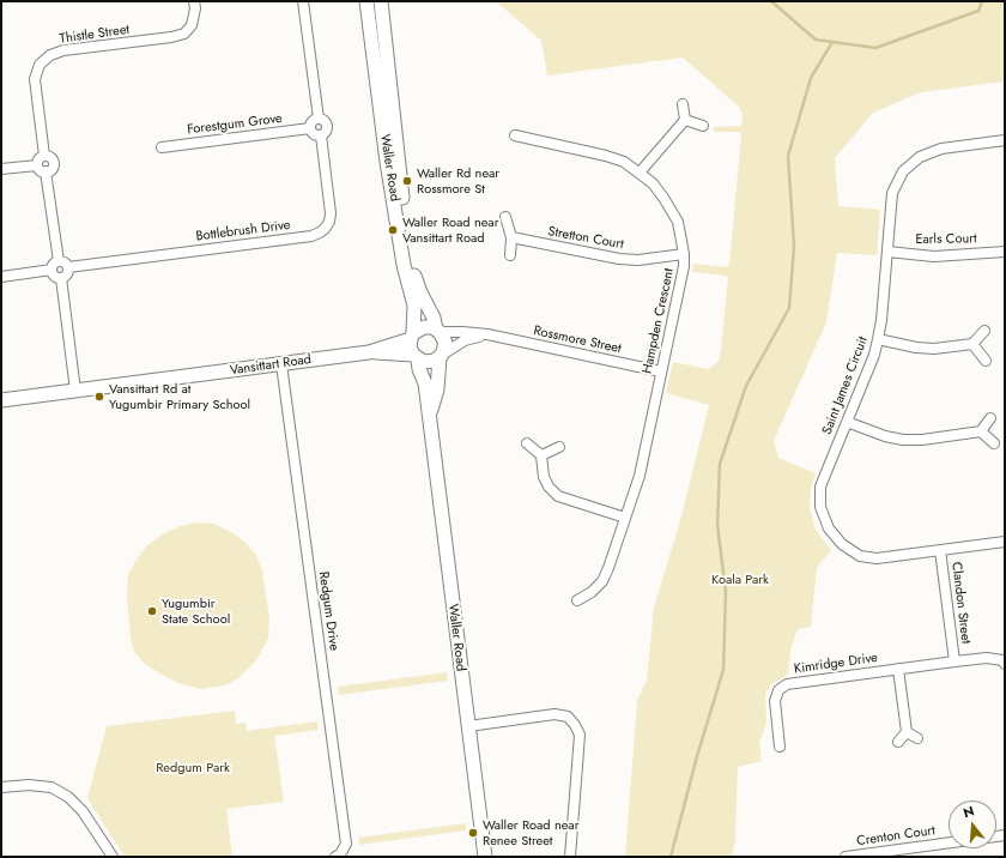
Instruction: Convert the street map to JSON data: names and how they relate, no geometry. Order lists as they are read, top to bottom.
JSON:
{
  "streets": {
    "street": [
      "Thistle Street",
      "Forestgum Grove",
      "Waller Road",
      "Bottlebrush Drive",
      "Stretton Court",
      "Earls Court",
      "Hampden Crescent",
      "Rossmore Street",
      "Vansittart Road",
      "Saint James Circuit",
      "Clandon Street",
      "Redgum Drive",
      "Kimridge Drive",
      "Crenton Court"
    ]
  },
  "crossings": [
    ["Forestgum Grove", "Bottlebrush Drive"],
    ["Waller Road", "Rossmore Street"],
    ["Waller Road", "Vansittart Road"],
    ["Stretton Court", "Hampden Crescent"],
    ["Earls Court", "Saint James Circuit"],
    ["Hampden Crescent", "Rossmore Street"],
    ["Rossmore Street", "Vansittart Road"],
    ["Vansittart Road", "Redgum Drive"],
    ["Saint James Circuit", "Clandon Street"],
    ["Clandon Street", "Kimridge Drive"]
  ],
  "parks": ["Koala Park", "Redgum Park"],
  "places": [
    "Waller Rd near Rossmore St",
    "Waller Road near Vansittart Road",
    "Vansittart Rd at Yugumbir Primary School",
    "Yugumbir State School",
    "Waller Road near Renee Street"
  ],
  "north": "top"
}
